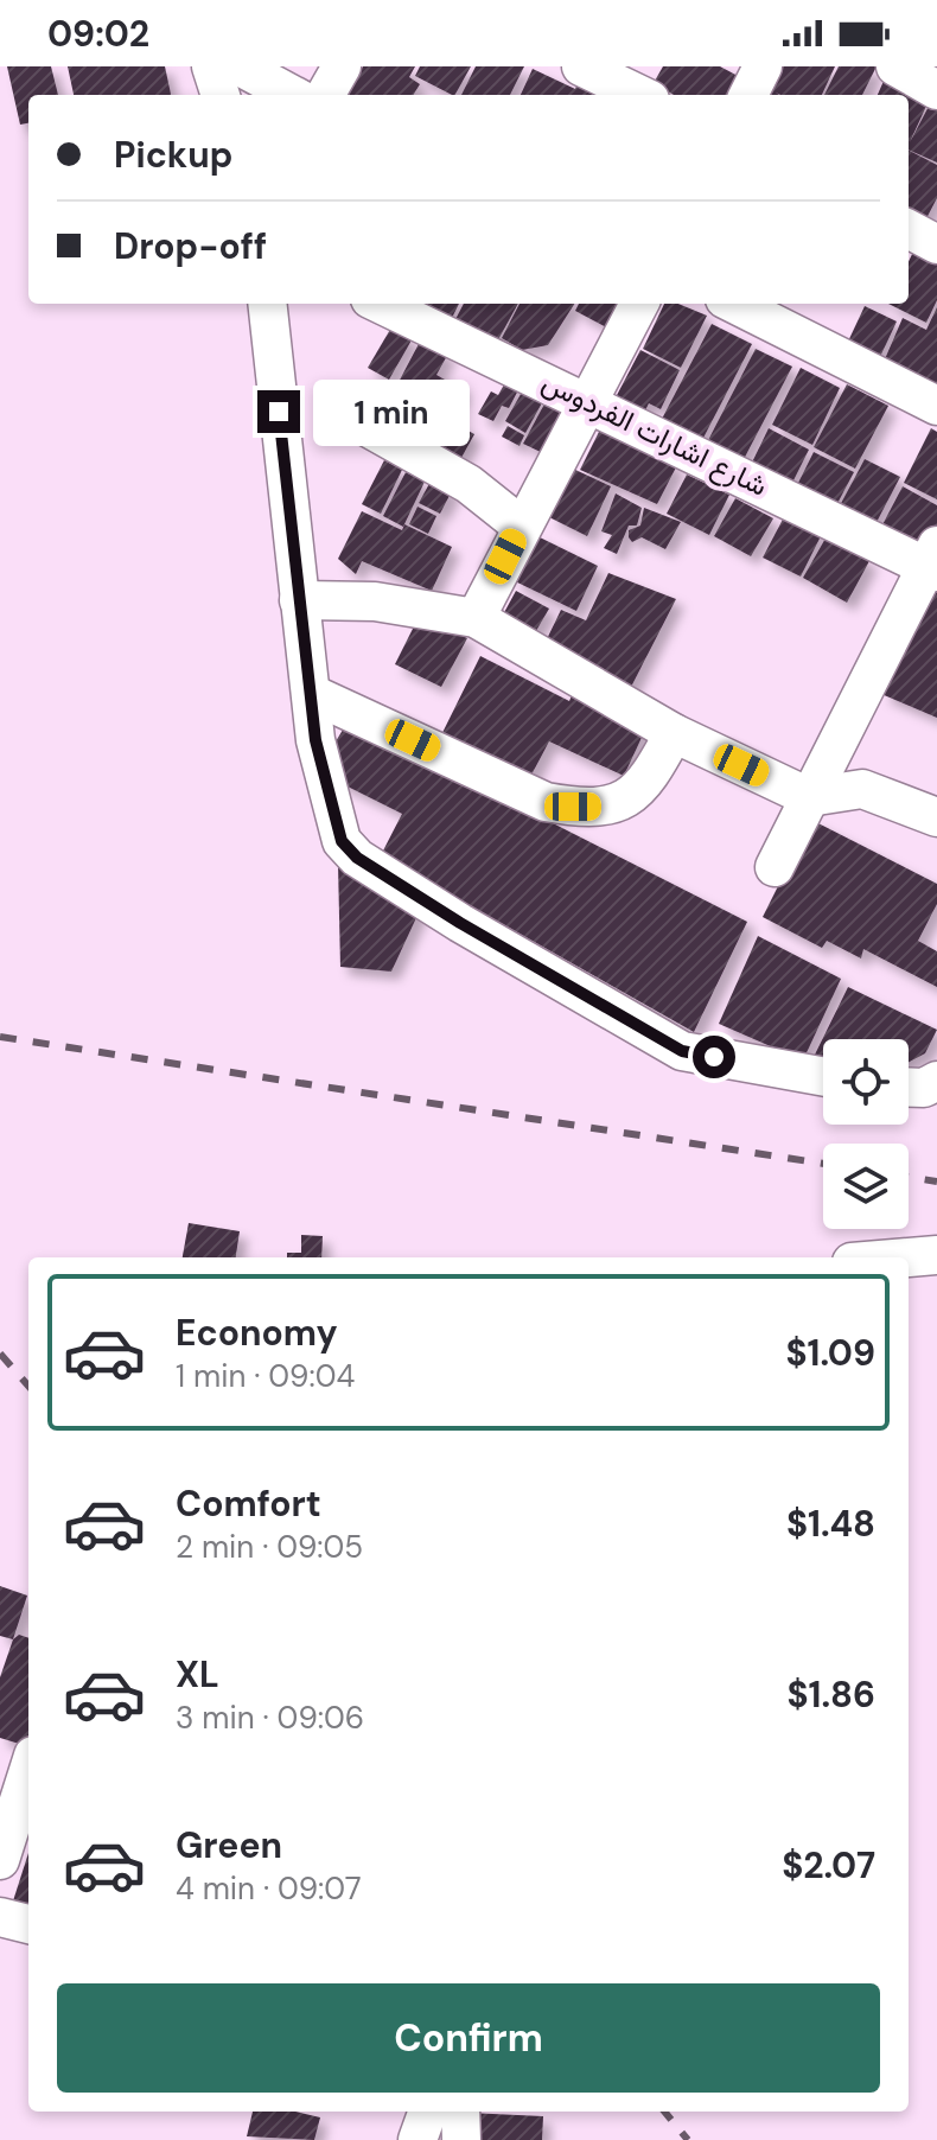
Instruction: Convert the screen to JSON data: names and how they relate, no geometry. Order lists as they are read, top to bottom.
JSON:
{
  "streets": {
    "street": ["شارع اشارات الفردوس"]
  },
  "page": {
    "status": "09:02",
    "banner": ["Pickup", "Drop-off"],
    "bubble": "1 min",
    "list": [
      {
        "name": "Economy",
        "note": "1 min · 09:04",
        "value": "$1.09"
      },
      {
        "name": "Comfort",
        "note": "2 min · 09:05",
        "value": "$1.48"
      },
      {
        "name": "XL",
        "note": "3 min · 09:06",
        "value": "$1.86"
      },
      {
        "name": "Green",
        "note": "4 min · 09:07",
        "value": "$2.07"
      }
    ],
    "buttons": "Confirm"
  }
}
